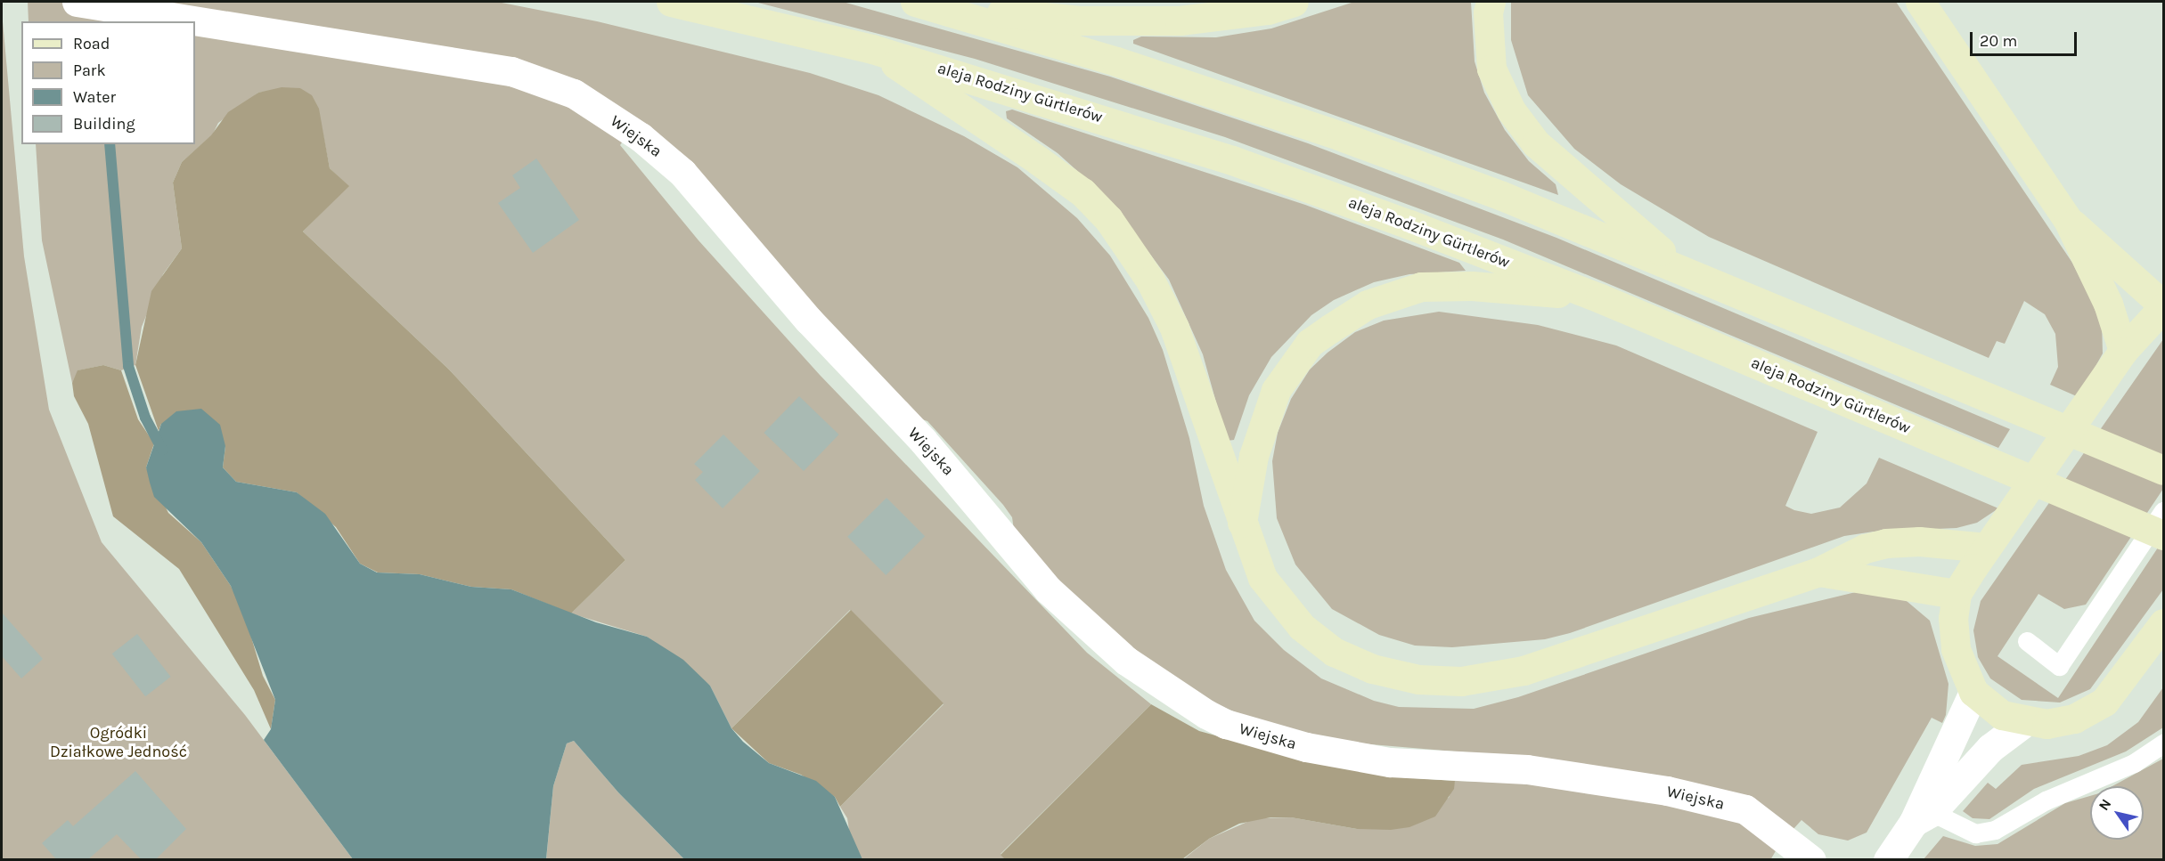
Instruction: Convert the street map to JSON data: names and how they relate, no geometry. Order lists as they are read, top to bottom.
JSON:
{
  "streets": {
    "main road": ["aleja Rodziny Gürtlerów"],
    "street": ["Wiejska"]
  },
  "parks": ["Ogródki Działkowe Jedność"],
  "legend": [
    "Road",
    "Park",
    "Water",
    "Building"
  ],
  "scale_bar": "20 m",
  "north": "top left"
}
